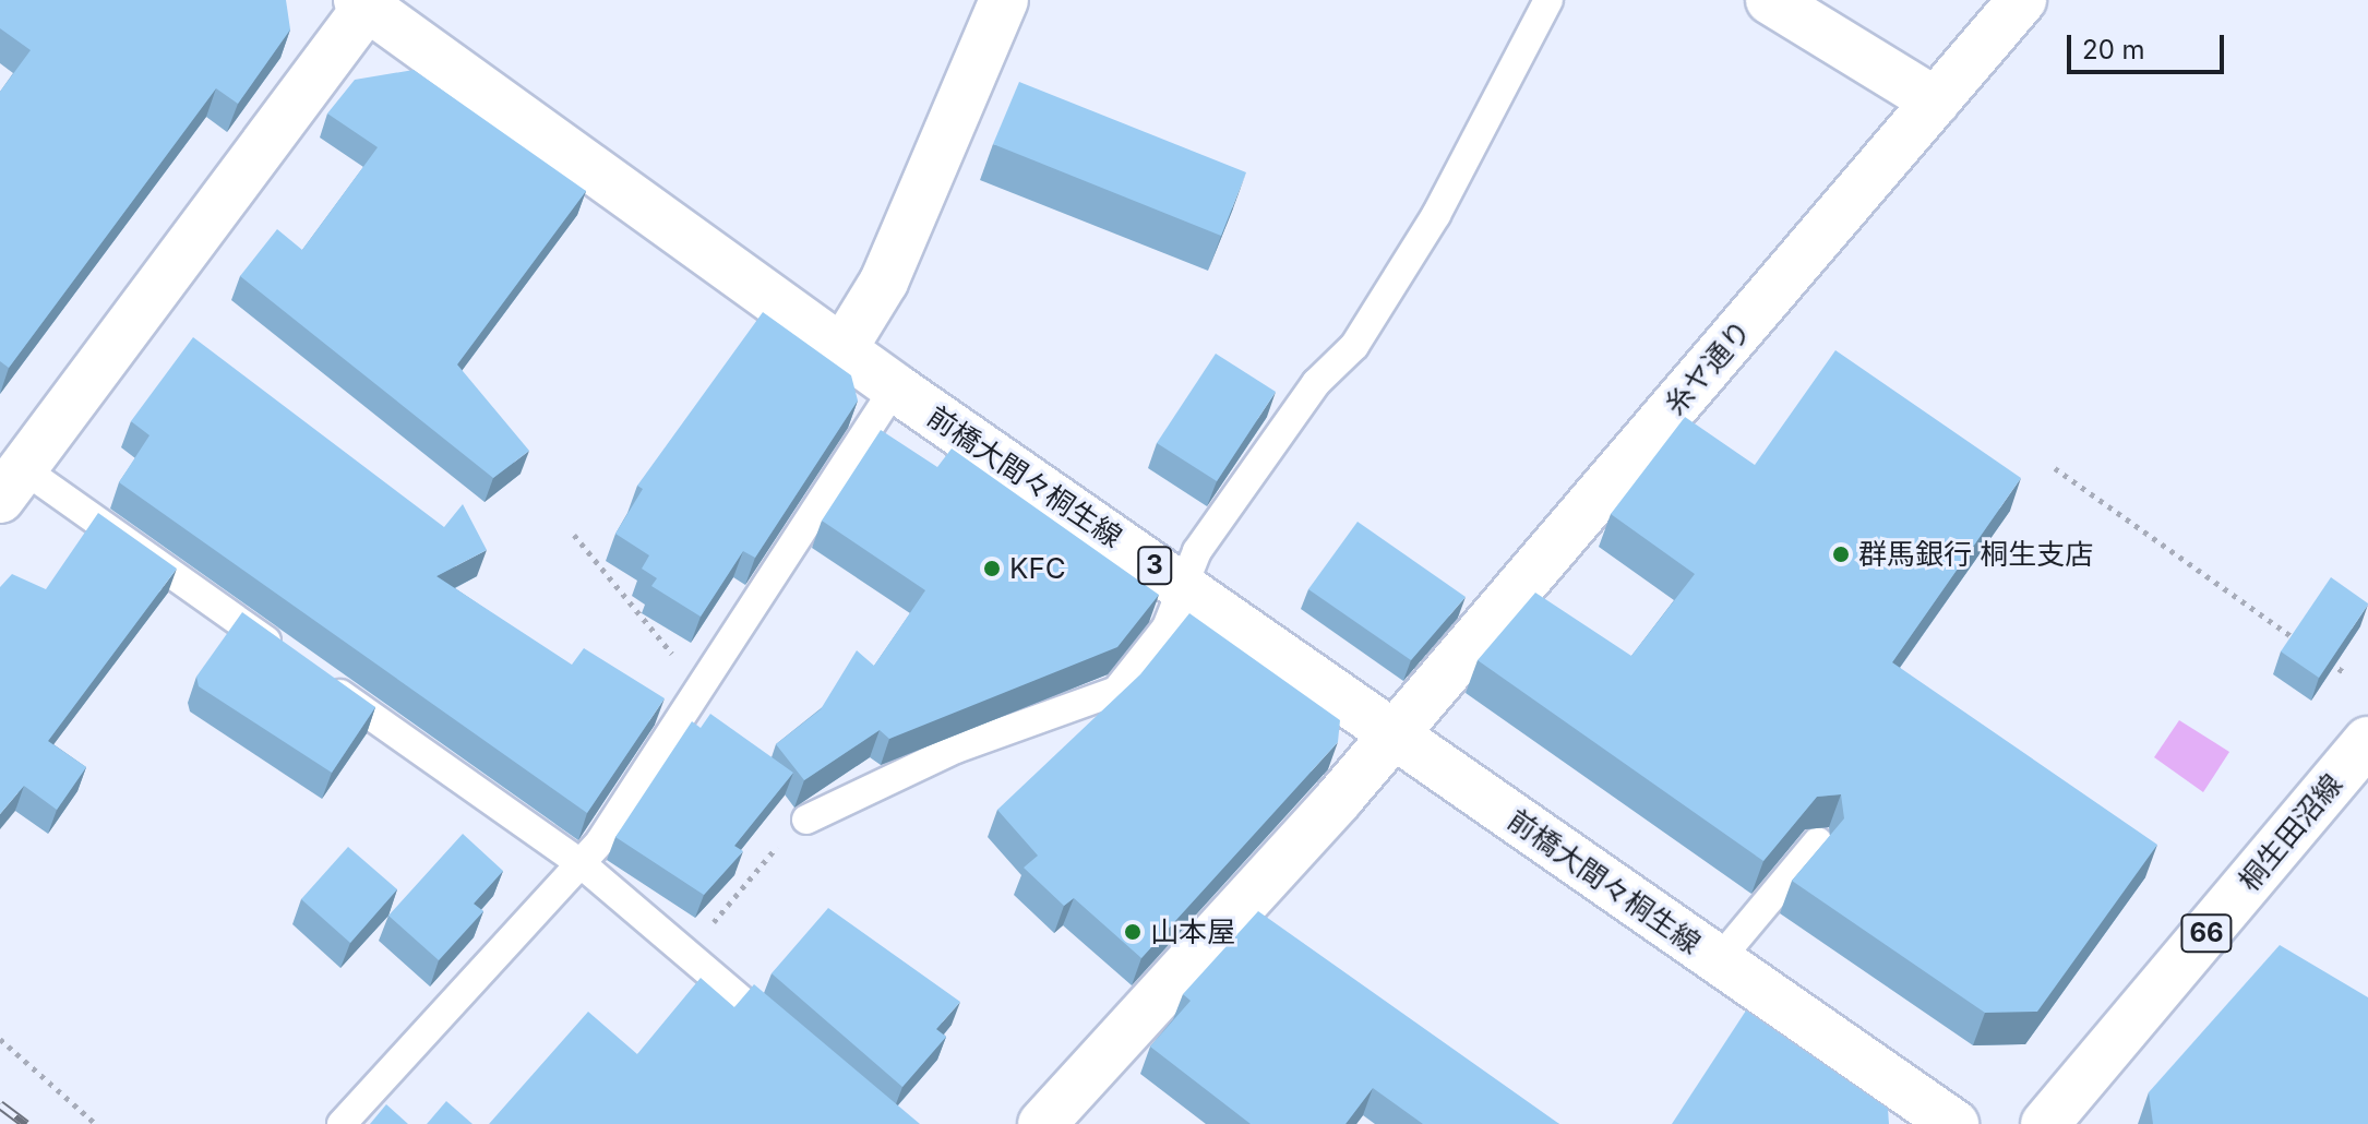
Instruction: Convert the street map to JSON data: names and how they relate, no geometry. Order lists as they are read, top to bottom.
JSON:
{
  "streets": {
    "street": [
      "糸ヤ通り",
      "前橋大間々桐生線",
      "3",
      "桐生田沼線",
      "66"
    ]
  },
  "crossings": [
    ["糸ヤ通り", "前橋大間々桐生線"]
  ],
  "places": ["群馬銀行 桐生支店", "KFC", "山本屋"],
  "scale_bar": "20 m"
}
